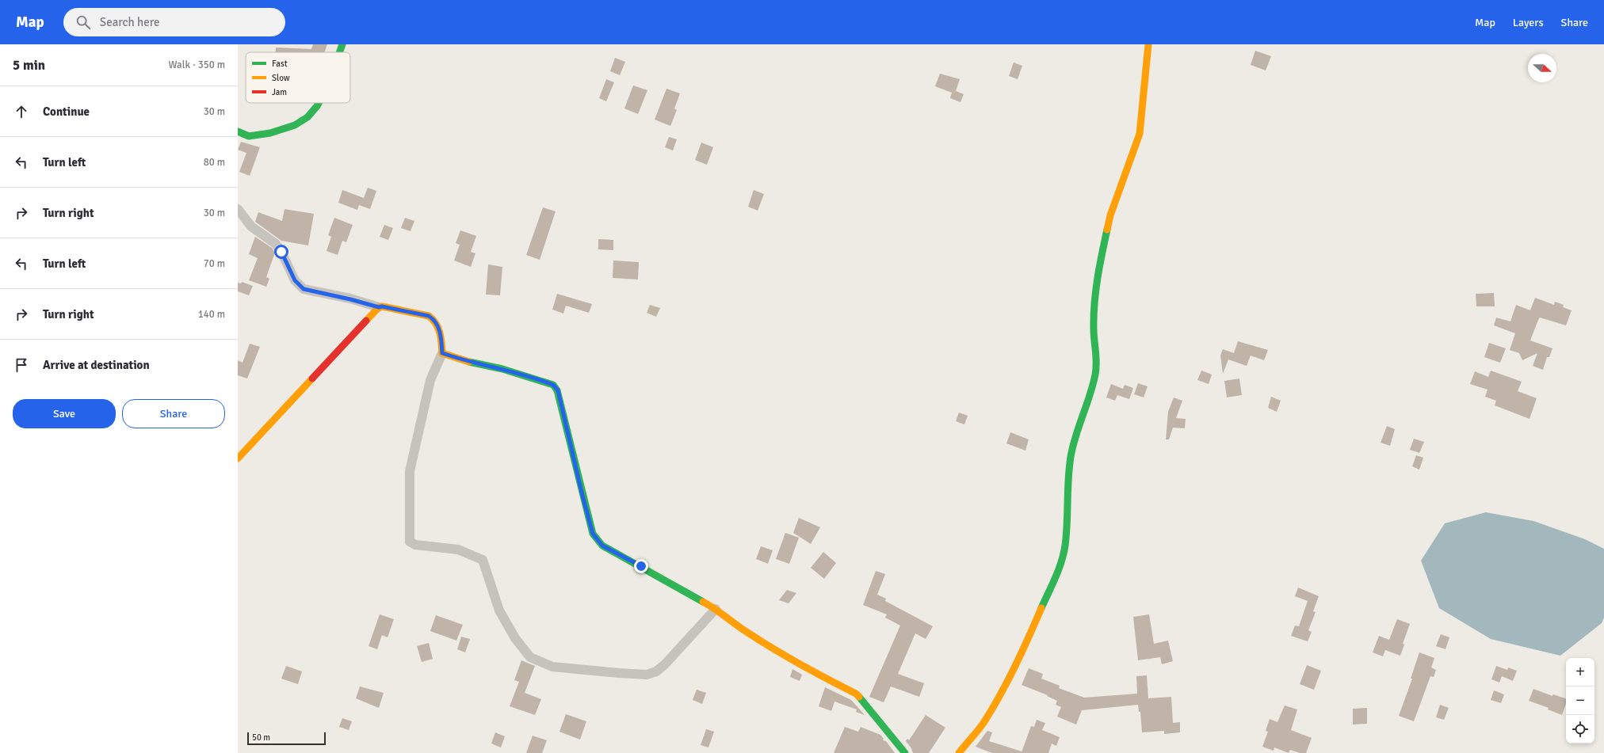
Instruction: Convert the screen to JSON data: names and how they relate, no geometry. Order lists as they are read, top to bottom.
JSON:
{
  "legend": ["Fast", "Slow", "Jam"],
  "scale_bar": "50 m",
  "north": "right",
  "page": {
    "header": "Map",
    "search": "Search here",
    "nav": ["Map", "Layers", "Share"],
    "heading": ["5 min", "Walk · 350 m"],
    "list": [
      ["Continue", "30 m"],
      ["Turn left", "80 m"],
      ["Turn right", "30 m"],
      ["Turn left", "70 m"],
      ["Turn right", "140 m"],
      "Arrive at destination"
    ],
    "buttons": ["Save", "Share"],
    "map_buttons": ["+", "−"],
    "scale": "50 m"
  }
}
